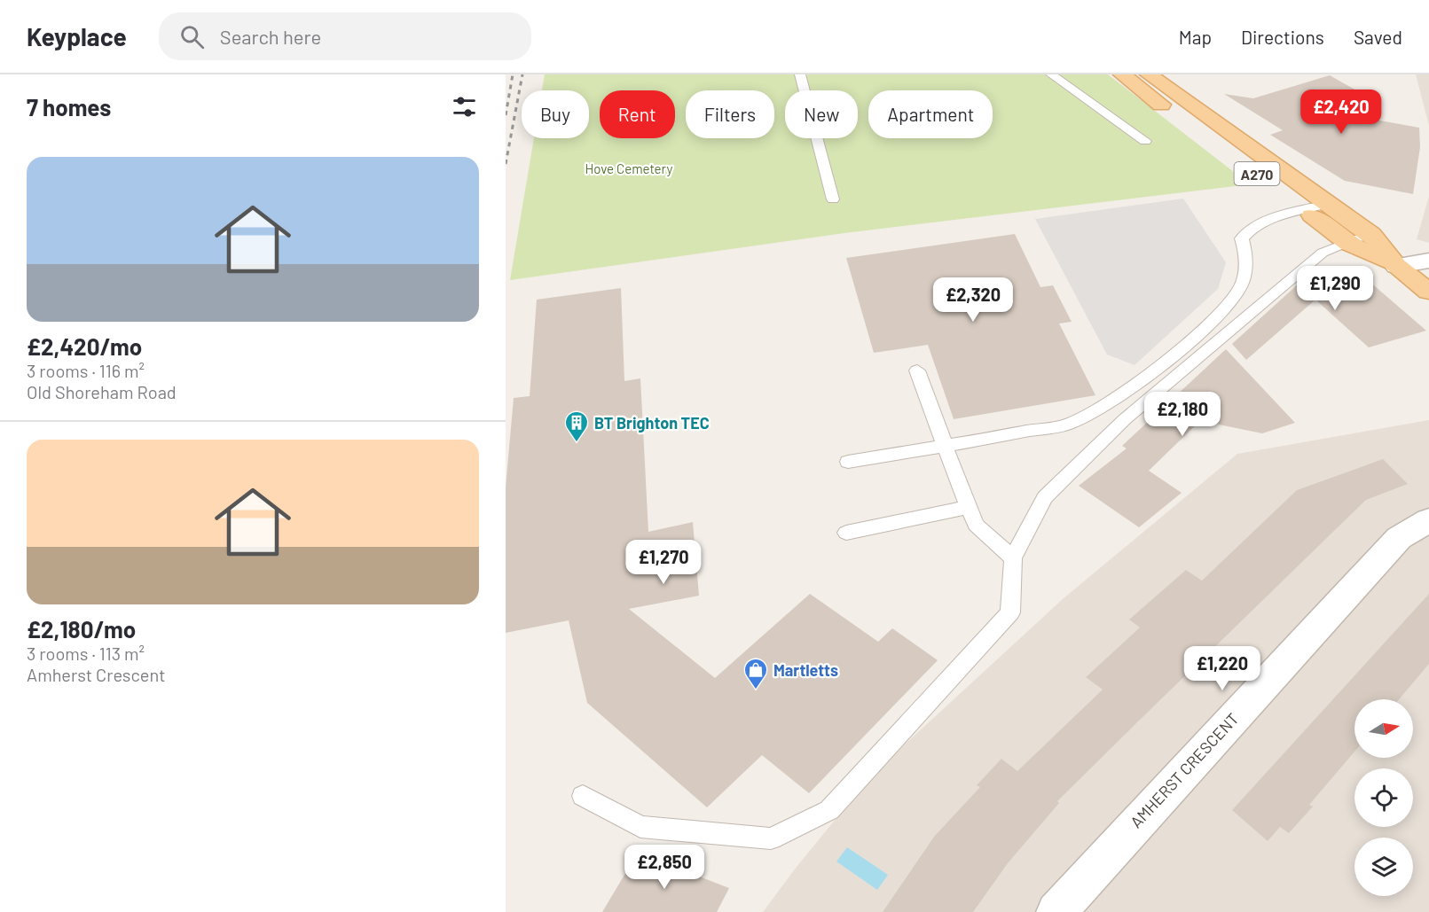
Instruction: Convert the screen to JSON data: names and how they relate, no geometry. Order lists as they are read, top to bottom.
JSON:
{
  "streets": {
    "main road": ["A270"],
    "street": ["AMHERST CRESCENT"]
  },
  "parks": ["Hove Cemetery"],
  "places": {
    "building": ["BT Brighton TEC"],
    "shop": ["Martletts"]
  },
  "north": "right",
  "page": {
    "header": "Keyplace",
    "search": "Search here",
    "nav": ["Map", "Directions", "Saved"],
    "heading": "7 homes",
    "price": [
      "£2,420",
      "£1,290",
      "£2,320",
      "£2,180",
      "£1,270",
      "£1,220",
      "£2,850"
    ],
    "chip": [
      "Buy",
      "Rent",
      "Filters",
      "New",
      "Apartment"
    ],
    "list": [
      {
        "name": "£2,420/mo",
        "note": "3 rooms · 116 m² · Old Shoreham Road"
      },
      {
        "name": "£2,180/mo",
        "note": "3 rooms · 113 m² · Amherst Crescent"
      }
    ]
  }
}
